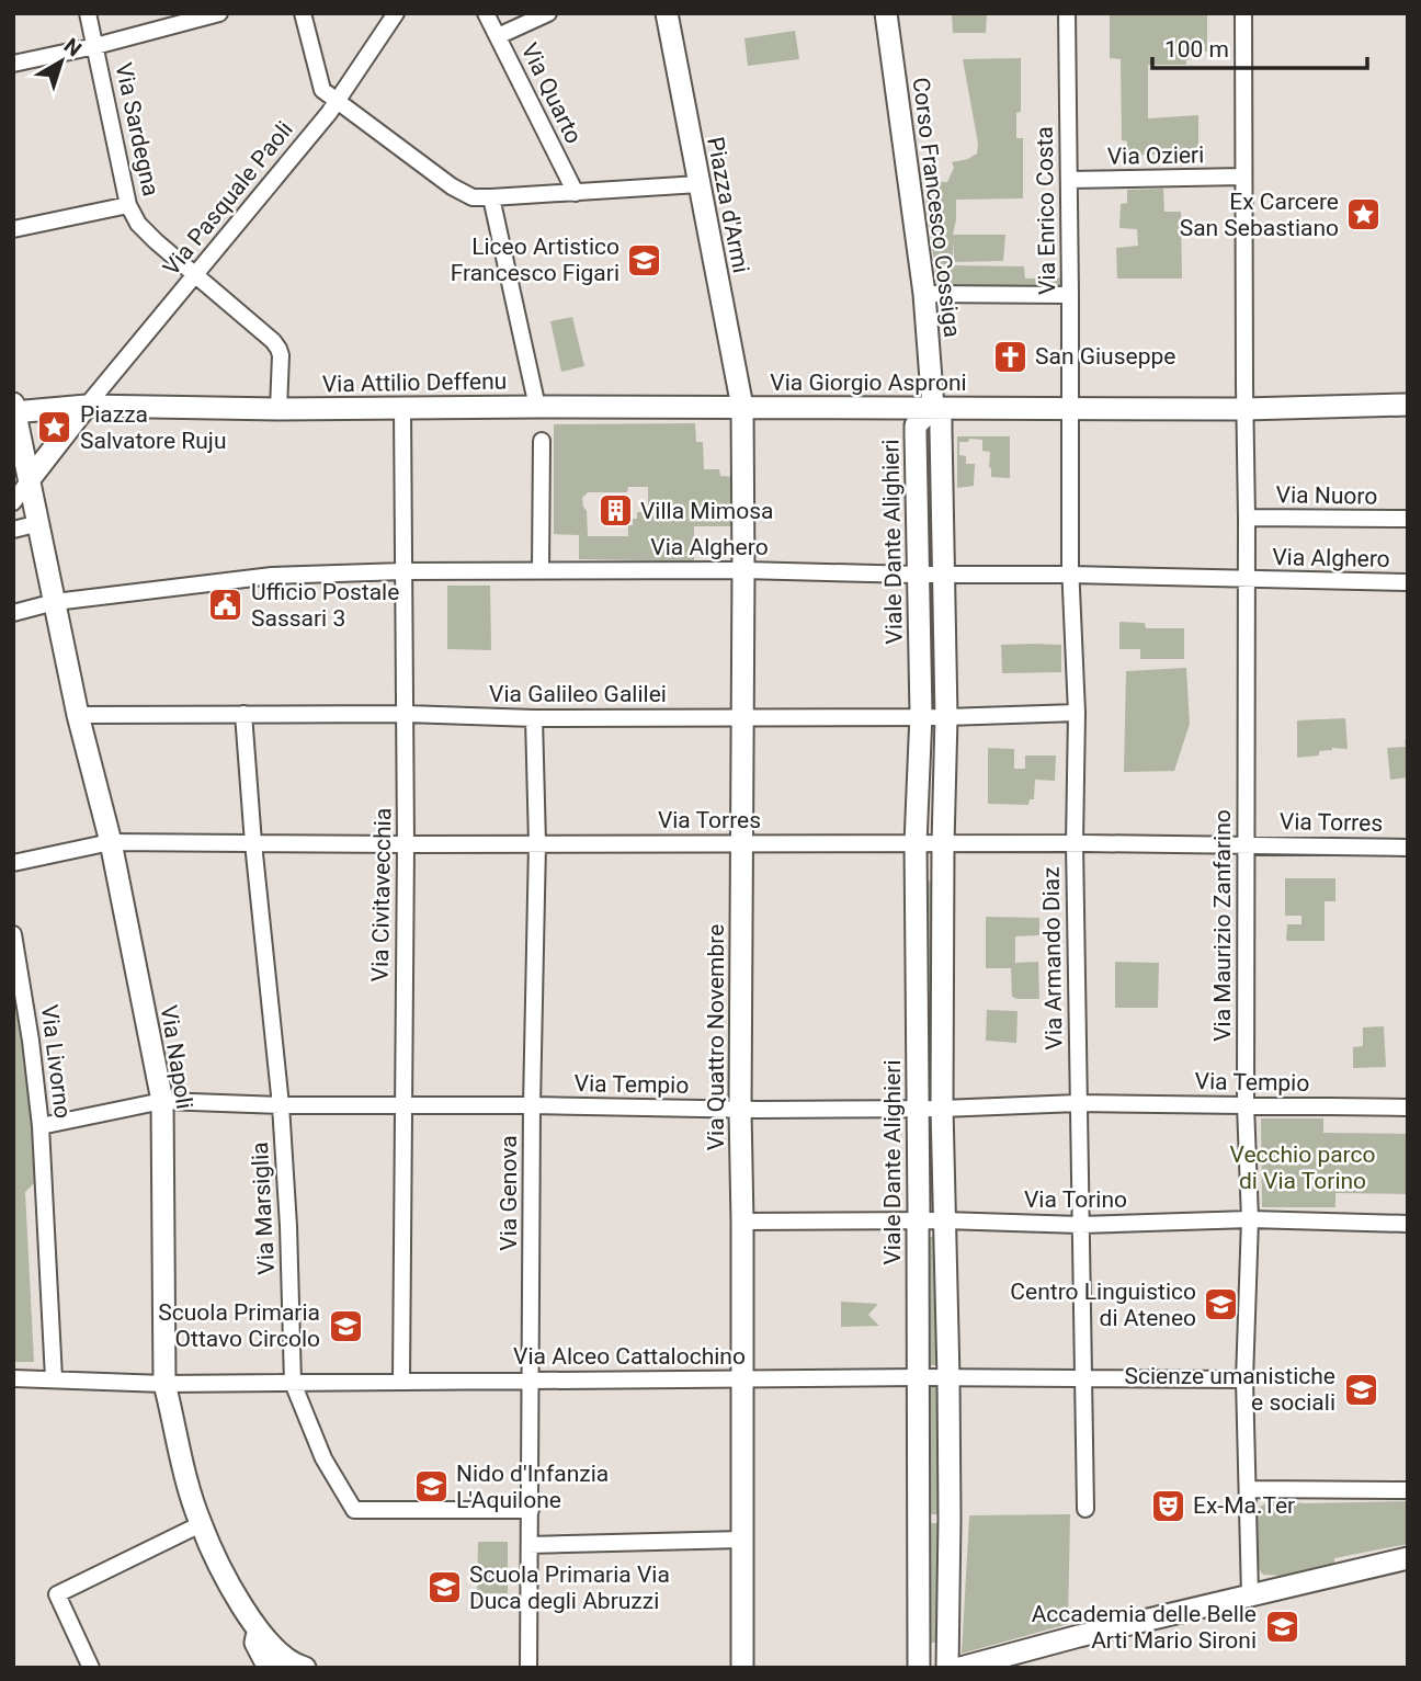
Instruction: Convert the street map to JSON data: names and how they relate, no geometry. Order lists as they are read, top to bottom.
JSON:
{
  "streets": {
    "main road": [
      "Piazza d'Armi",
      "Corso Francesco Cossiga",
      "Via Attilio Deffenu",
      "Via Giorgio Asproni",
      "Viale Dante Alighieri",
      "Via Quattro Novembre",
      "Via Napoli"
    ],
    "street": [
      "Via Quarto",
      "Via Sardegna",
      "Via Ozieri",
      "Via Pasquale Paoli",
      "Via Enrico Costa",
      "Via Nuoro",
      "Via Alghero",
      "Via Galileo Galilei",
      "Via Torres",
      "Via Civitavecchia",
      "Via Maurizio Zanfarino",
      "Via Armando Diaz",
      "Via Livorno",
      "Via Tempio",
      "Via Genova",
      "Via Torino",
      "Via Marsiglia",
      "Via Alceo Cattalochino"
    ]
  },
  "crossings": [
    ["Via Sardegna", "Via Pasquale Paoli"],
    ["Via Sardegna", "Via Attilio Deffenu"],
    ["Via Ozieri", "Via Enrico Costa"],
    ["Via Ozieri", "Via Maurizio Zanfarino"],
    ["Via Pasquale Paoli", "Via Attilio Deffenu"],
    ["Piazza d'Armi", "Via Attilio Deffenu"],
    ["Piazza d'Armi", "Via Giorgio Asproni"],
    ["Piazza d'Armi", "Via Quattro Novembre"],
    ["Corso Francesco Cossiga", "Via Giorgio Asproni"],
    ["Corso Francesco Cossiga", "Viale Dante Alighieri"],
    ["Via Enrico Costa", "Via Giorgio Asproni"],
    ["Via Enrico Costa", "Via Armando Diaz"],
    ["Via Attilio Deffenu", "Via Giorgio Asproni"],
    ["Via Attilio Deffenu", "Via Civitavecchia"],
    ["Via Attilio Deffenu", "Via Quattro Novembre"],
    ["Via Giorgio Asproni", "Viale Dante Alighieri"],
    ["Via Giorgio Asproni", "Via Maurizio Zanfarino"],
    ["Via Giorgio Asproni", "Via Armando Diaz"],
    ["Via Giorgio Asproni", "Via Quattro Novembre"],
    ["Via Nuoro", "Via Maurizio Zanfarino"],
    ["Viale Dante Alighieri", "Via Alghero"],
    ["Viale Dante Alighieri", "Via Galileo Galilei"],
    ["Viale Dante Alighieri", "Via Torres"],
    ["Viale Dante Alighieri", "Via Tempio"],
    ["Viale Dante Alighieri", "Via Torino"],
    ["Viale Dante Alighieri", "Via Alceo Cattalochino"],
    ["Via Alghero", "Via Civitavecchia"],
    ["Via Alghero", "Via Maurizio Zanfarino"],
    ["Via Alghero", "Via Armando Diaz"],
    ["Via Alghero", "Via Quattro Novembre"],
    ["Via Alghero", "Via Napoli"],
    ["Via Galileo Galilei", "Via Civitavecchia"],
    ["Via Galileo Galilei", "Via Armando Diaz"],
    ["Via Galileo Galilei", "Via Quattro Novembre"],
    ["Via Galileo Galilei", "Via Napoli"],
    ["Via Galileo Galilei", "Via Genova"],
    ["Via Galileo Galilei", "Via Marsiglia"],
    ["Via Torres", "Via Civitavecchia"],
    ["Via Torres", "Via Maurizio Zanfarino"],
    ["Via Torres", "Via Armando Diaz"],
    ["Via Torres", "Via Quattro Novembre"],
    ["Via Torres", "Via Napoli"],
    ["Via Torres", "Via Genova"],
    ["Via Torres", "Via Marsiglia"],
    ["Via Civitavecchia", "Via Tempio"],
    ["Via Civitavecchia", "Via Alceo Cattalochino"],
    ["Via Maurizio Zanfarino", "Via Tempio"],
    ["Via Maurizio Zanfarino", "Via Torino"],
    ["Via Maurizio Zanfarino", "Via Alceo Cattalochino"],
    ["Via Armando Diaz", "Via Tempio"],
    ["Via Armando Diaz", "Via Torino"],
    ["Via Armando Diaz", "Via Alceo Cattalochino"],
    ["Via Quattro Novembre", "Via Tempio"],
    ["Via Quattro Novembre", "Via Torino"],
    ["Via Quattro Novembre", "Via Alceo Cattalochino"],
    ["Via Napoli", "Via Tempio"],
    ["Via Napoli", "Via Alceo Cattalochino"],
    ["Via Livorno", "Via Tempio"],
    ["Via Livorno", "Via Alceo Cattalochino"],
    ["Via Tempio", "Via Genova"],
    ["Via Tempio", "Via Marsiglia"],
    ["Via Genova", "Via Marsiglia"],
    ["Via Genova", "Via Alceo Cattalochino"],
    ["Via Marsiglia", "Via Alceo Cattalochino"]
  ],
  "parks": ["Vecchio parco di Via Torino"],
  "places": {
    "place": ["Ex Carcere San Sebastiano", "Piazza Salvatore Ruju"],
    "school or university": [
      "Liceo Artistico Francesco Figari",
      "Centro Linguistico di Ateneo",
      "Scuola Primaria Ottavo Circolo",
      "Scienze umanistiche e sociali",
      "Nido d'Infanzia L'Aquilone",
      "Scuola Primaria Via Duca degli Abruzzi",
      "Accademia delle Belle Arti Mario Sironi"
    ],
    "church": ["San Giuseppe"],
    "building": ["Villa Mimosa"],
    "public building": ["Ufficio Postale Sassari 3"],
    "theatre": ["Ex-Ma.Ter"]
  },
  "scale_bar": "100 m",
  "north": "top right"
}
